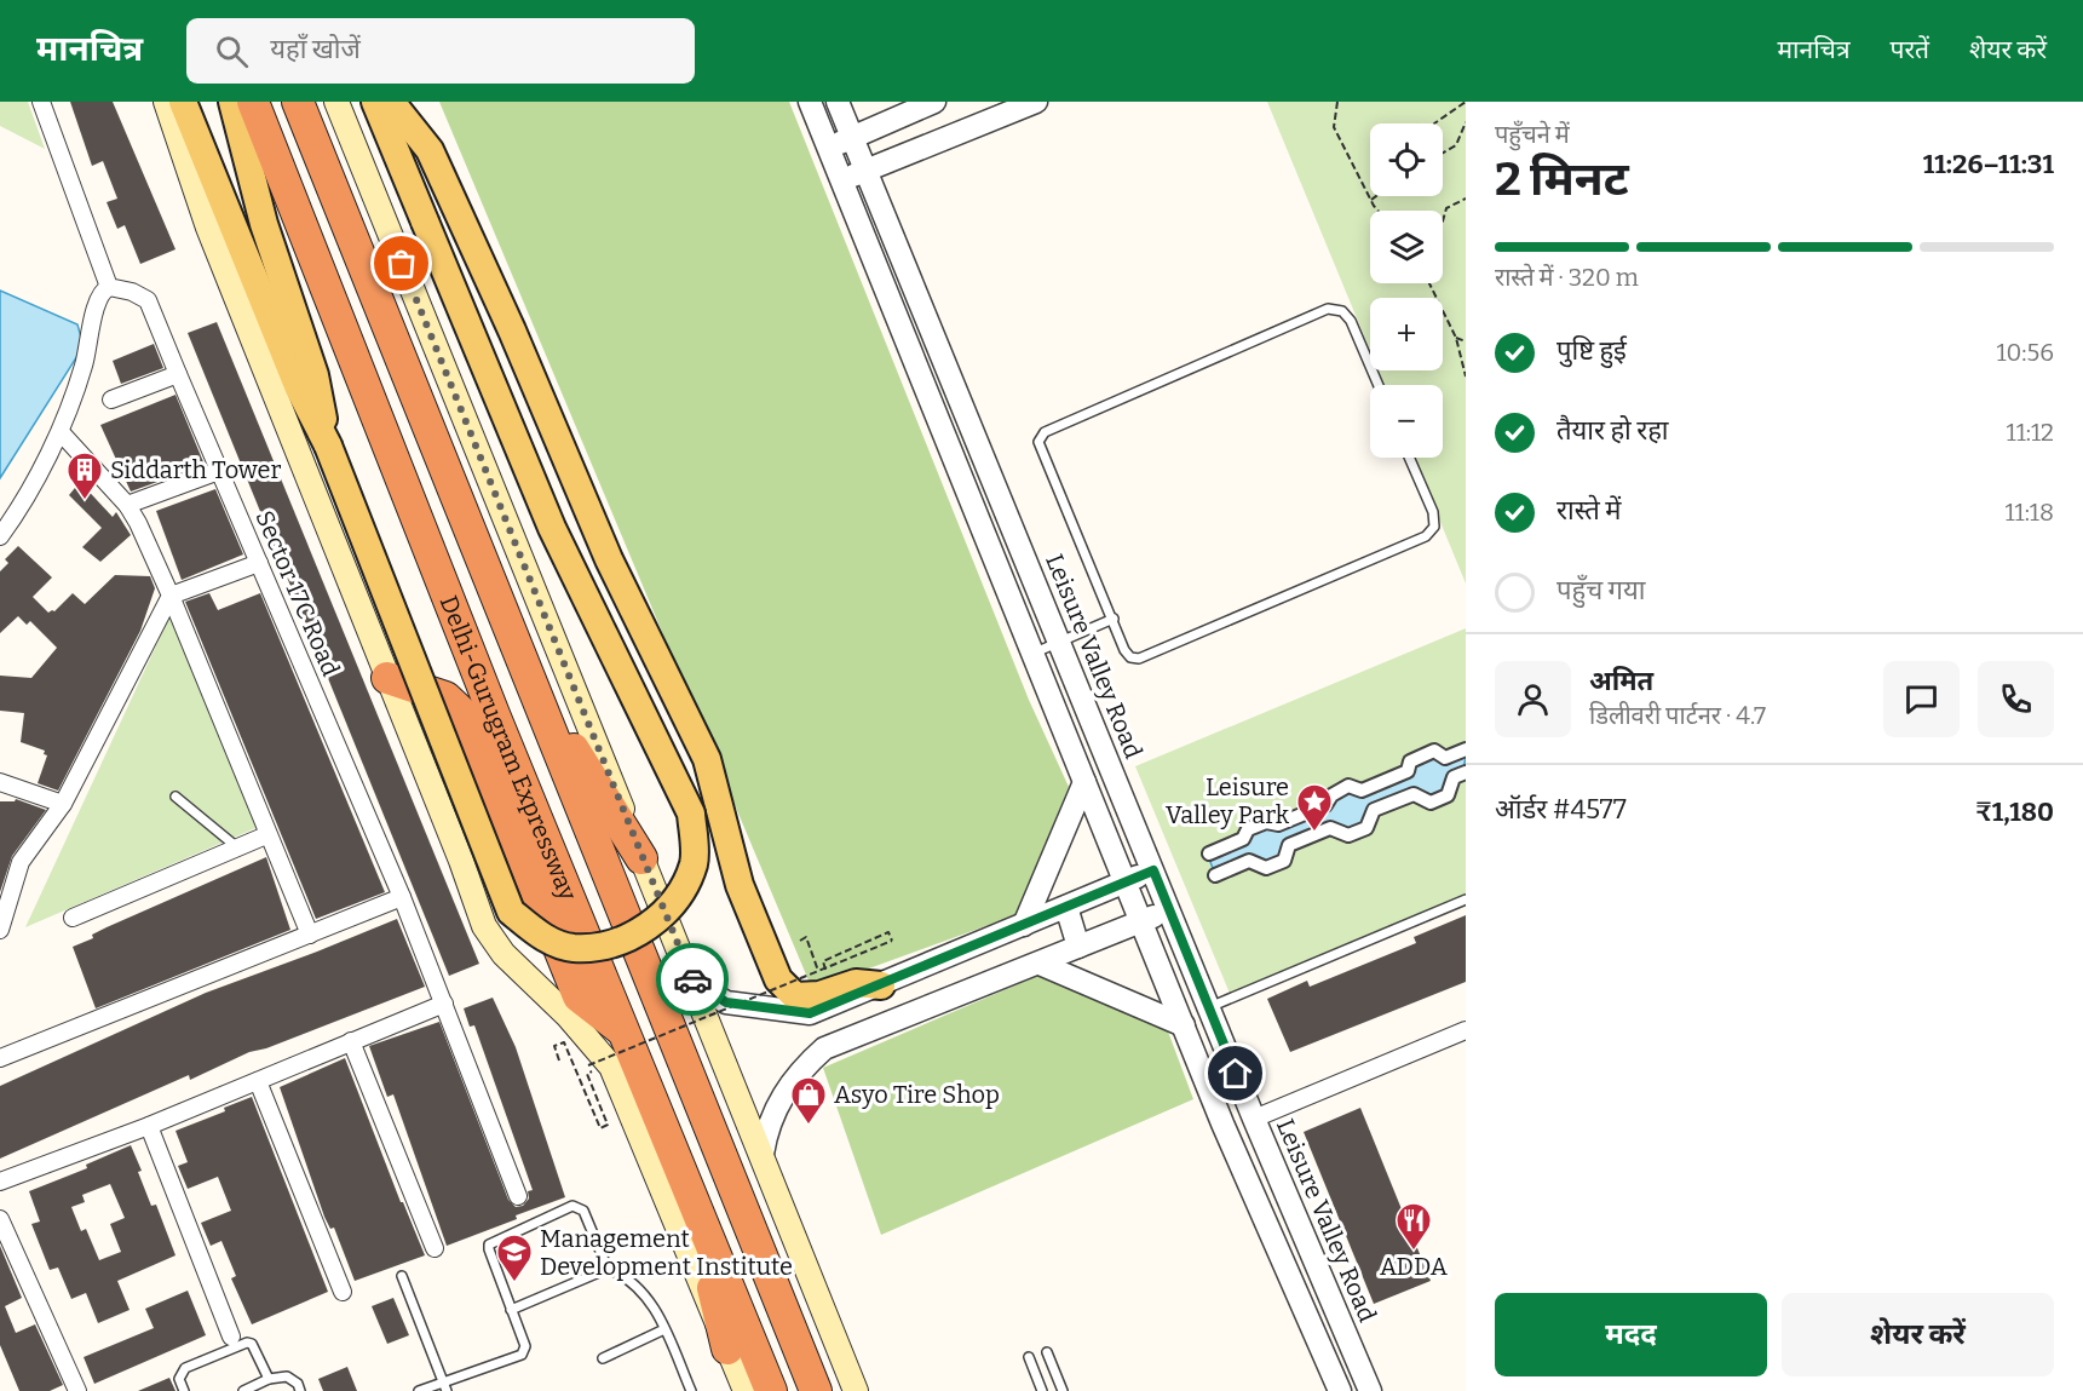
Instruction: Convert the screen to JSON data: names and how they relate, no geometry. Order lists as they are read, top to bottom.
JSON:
{
  "streets": {
    "highway": ["Delhi-Gurugram Expressway"],
    "street": ["Sector 17C Road", "Leisure Valley Road"]
  },
  "places": {
    "building": ["Siddarth Tower"],
    "place": ["Leisure Valley Park"],
    "shop": ["Asyo Tire Shop"],
    "restaurant": ["ADDA"],
    "school or university": ["Management Development Institute"]
  },
  "page": {
    "header": "मानचित्र",
    "search": "यहाँ खोजें",
    "nav": ["मानचित्र", "परतें", "शेयर करें"],
    "heading": ["2 मिनट", "पहुँचने में", "11:26–11:31"],
    "panel": [
      "अमित",
      "डिलीवरी पार्टनर · 4.7",
      "ऑर्डर #4577",
      "₹1,180"
    ],
    "map_buttons": ["+", "−"],
    "bar": "रास्ते में · 320 m",
    "list": [
      ["पुष्टि हुई", "10:56"],
      ["तैयार हो रहा", "11:12"],
      ["रास्ते में", "11:18"],
      "पहुँच गया"
    ],
    "buttons": ["मदद", "शेयर करें"]
  }
}
